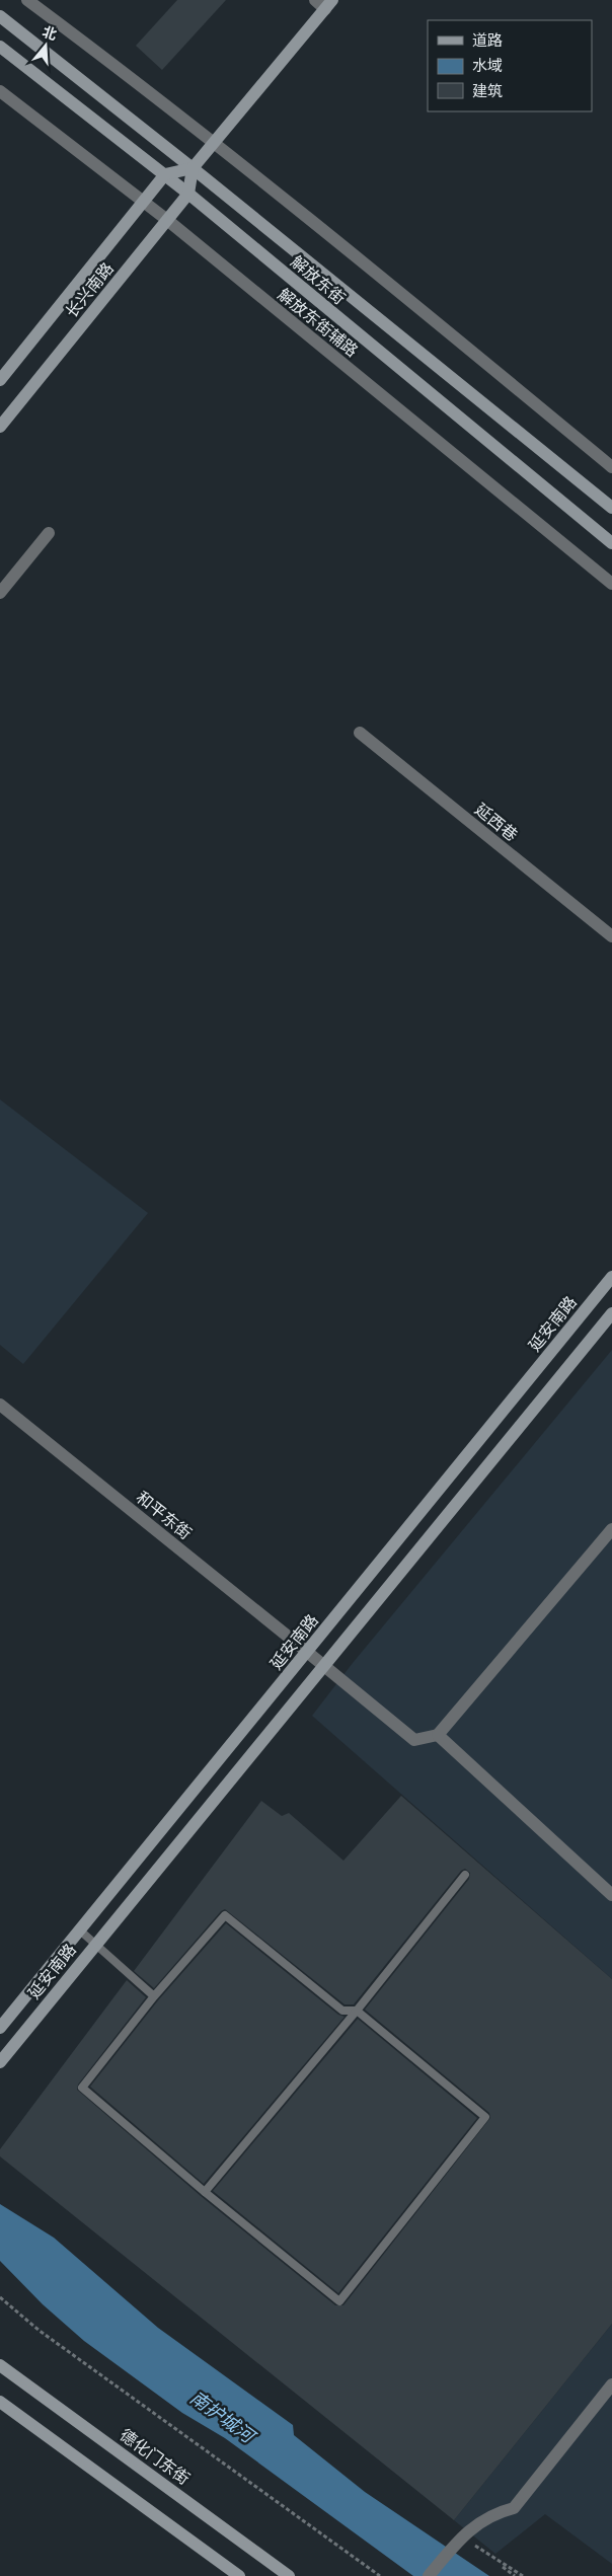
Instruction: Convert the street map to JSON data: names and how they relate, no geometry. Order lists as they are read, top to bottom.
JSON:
{
  "streets": {
    "main road": [
      "解放东街",
      "长兴南路",
      "延安南路",
      "德化门东街"
    ],
    "street": ["解放东街辅路", "延西巷", "和平东街"]
  },
  "crossings": [
    ["解放东街", "长兴南路"],
    ["长兴南路", "解放东街辅路"],
    ["延安南路", "和平东街"]
  ],
  "water": ["南护城河"],
  "legend": ["道路", "水域", "建筑"],
  "north": "top"
}
